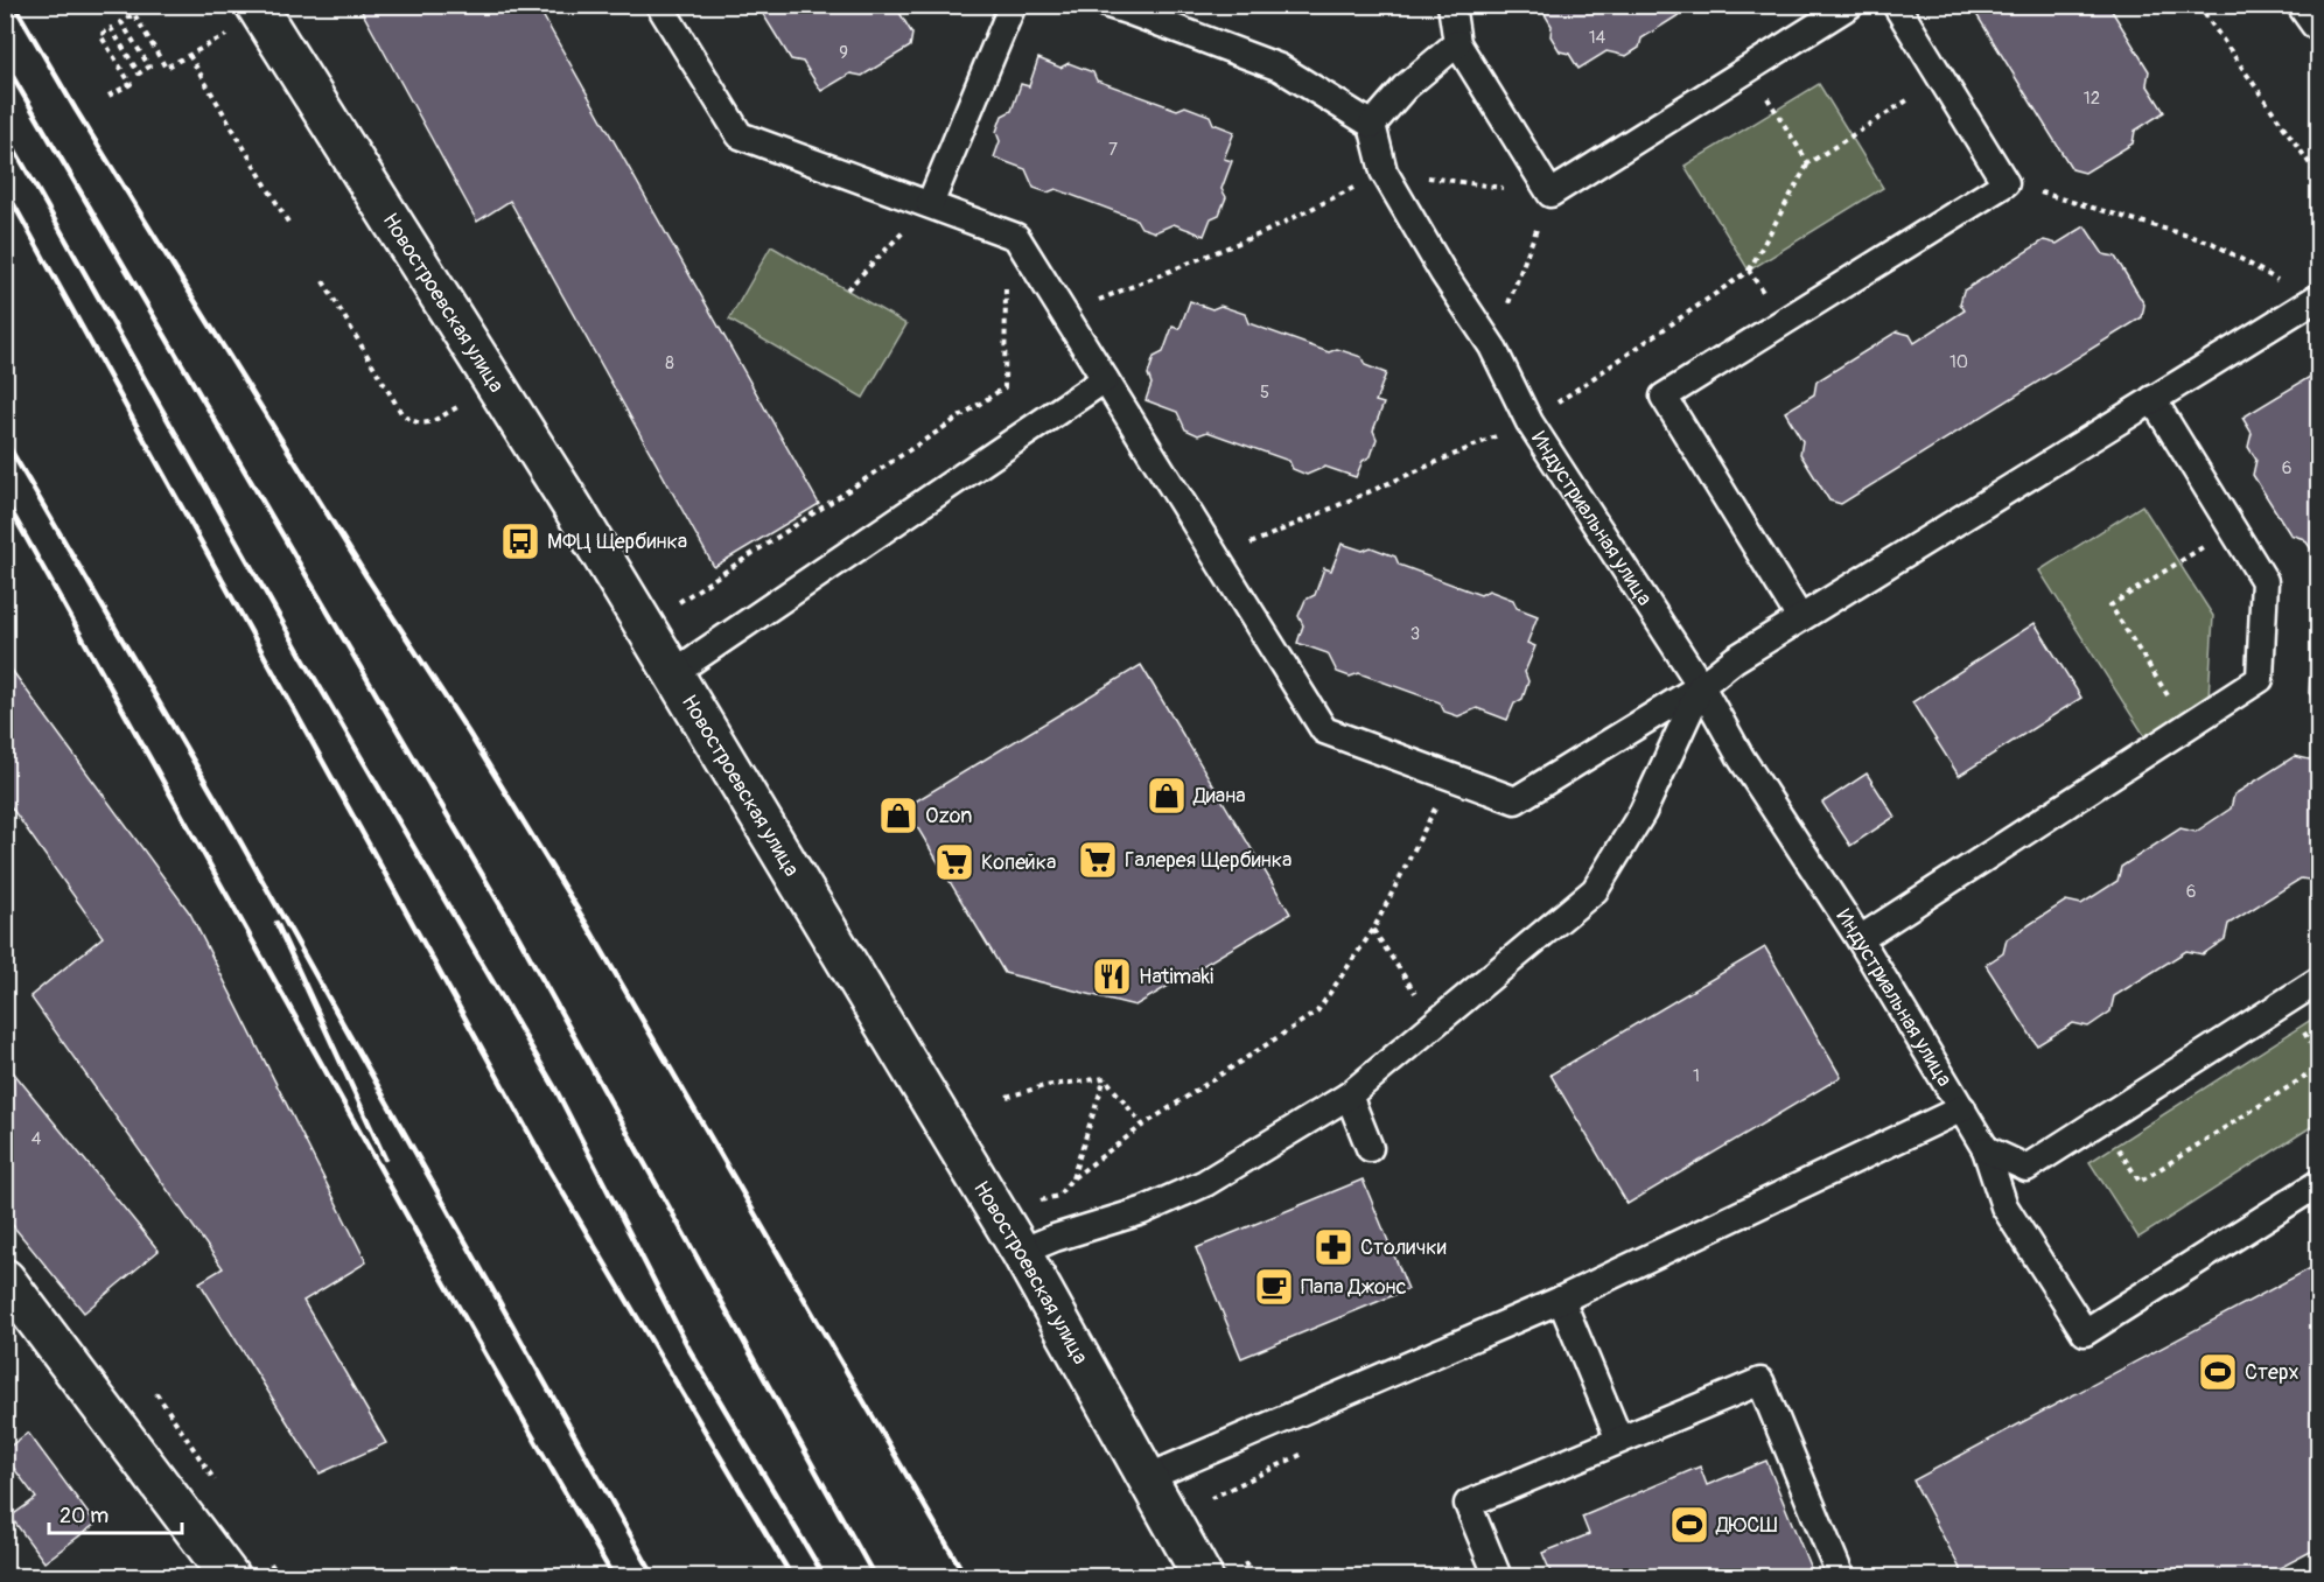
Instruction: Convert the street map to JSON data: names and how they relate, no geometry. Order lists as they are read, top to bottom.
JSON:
{
  "streets": {
    "street": ["Новостроевская улица"],
    "lane": ["Индустриальная улица"]
  },
  "places": {
    "bus stop": ["МФЦ Щербинка"],
    "shop": ["Диана", "Ozon"],
    "supermarket": ["Галерея Щербинка", "Копейка"],
    "restaurant": ["Hatimaki"],
    "pharmacy": ["Столички"],
    "cafe": ["Папа Джонс"],
    "sports": ["Стерх", "ДЮСШ"]
  },
  "house_numbers": [
    "14",
    "9",
    "12",
    "7",
    "10",
    "8",
    "5",
    "6",
    "3",
    "6",
    "1",
    "4"
  ],
  "scale_bar": "20 m"
}
